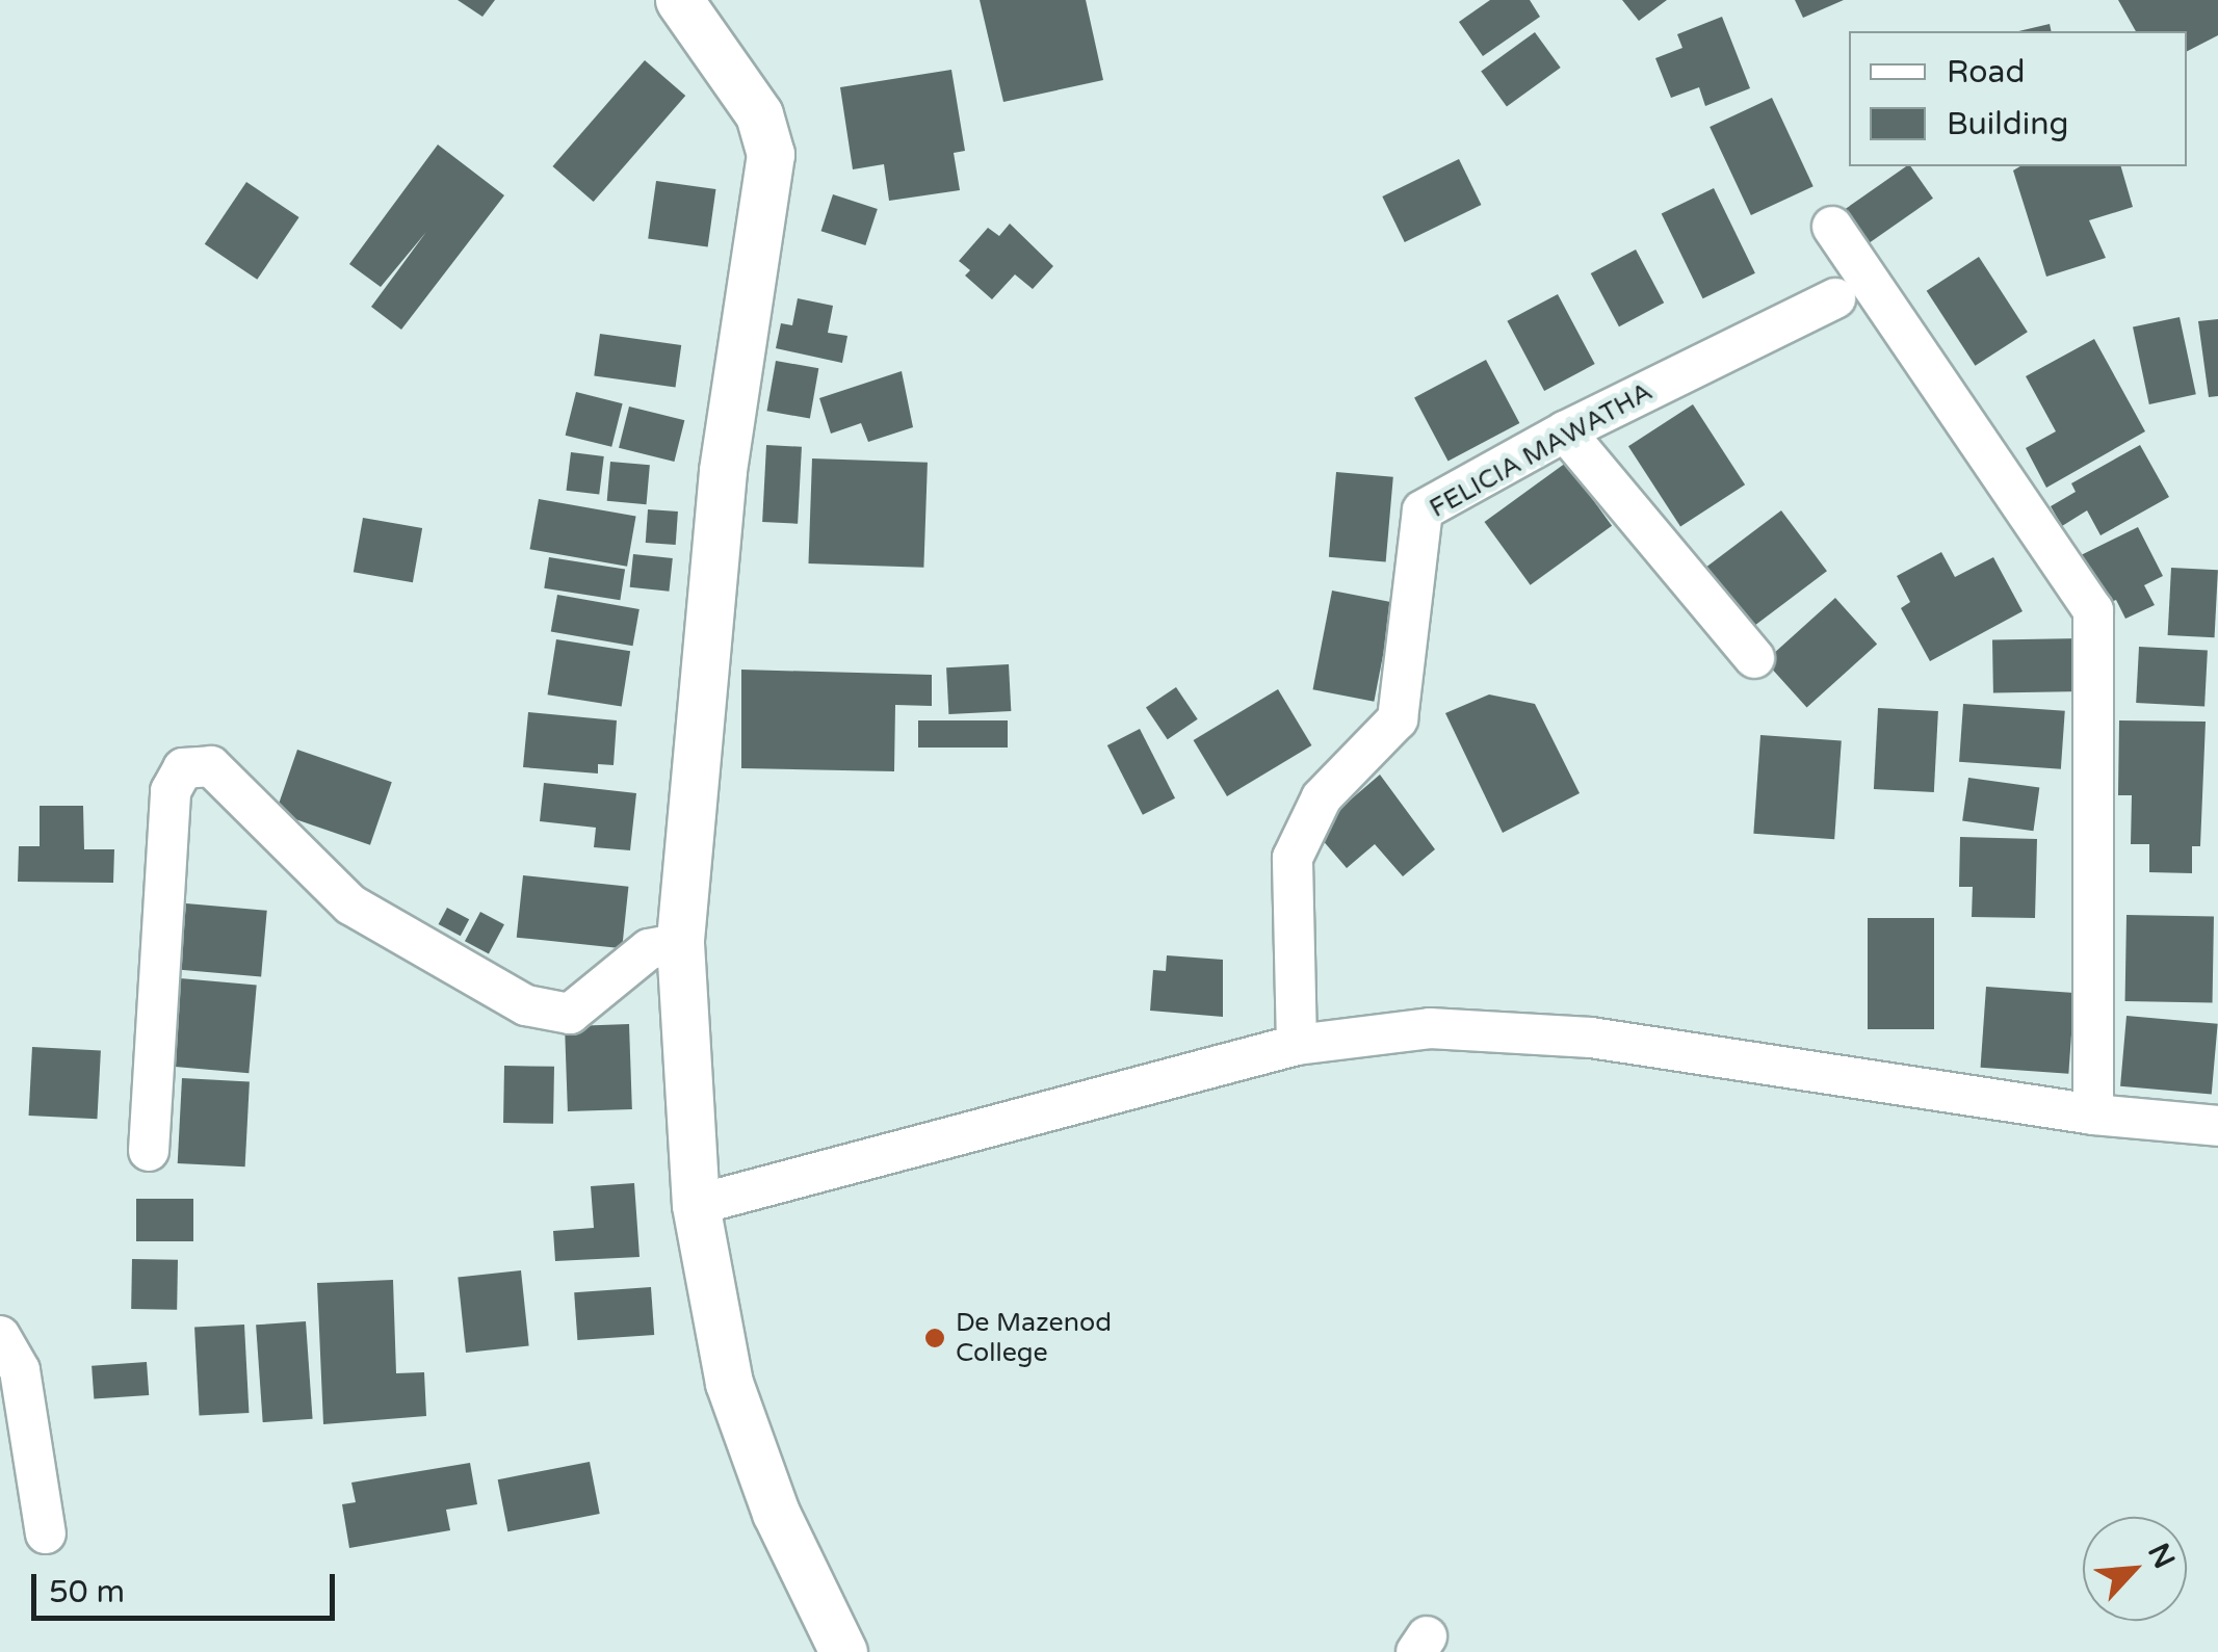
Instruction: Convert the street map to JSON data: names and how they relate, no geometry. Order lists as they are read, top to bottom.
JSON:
{
  "streets": {
    "street": ["FELICIA MAWATHA"]
  },
  "places": ["De Mazenod College"],
  "legend": ["Road", "Building"],
  "scale_bar": "50 m",
  "north": "top right"
}
